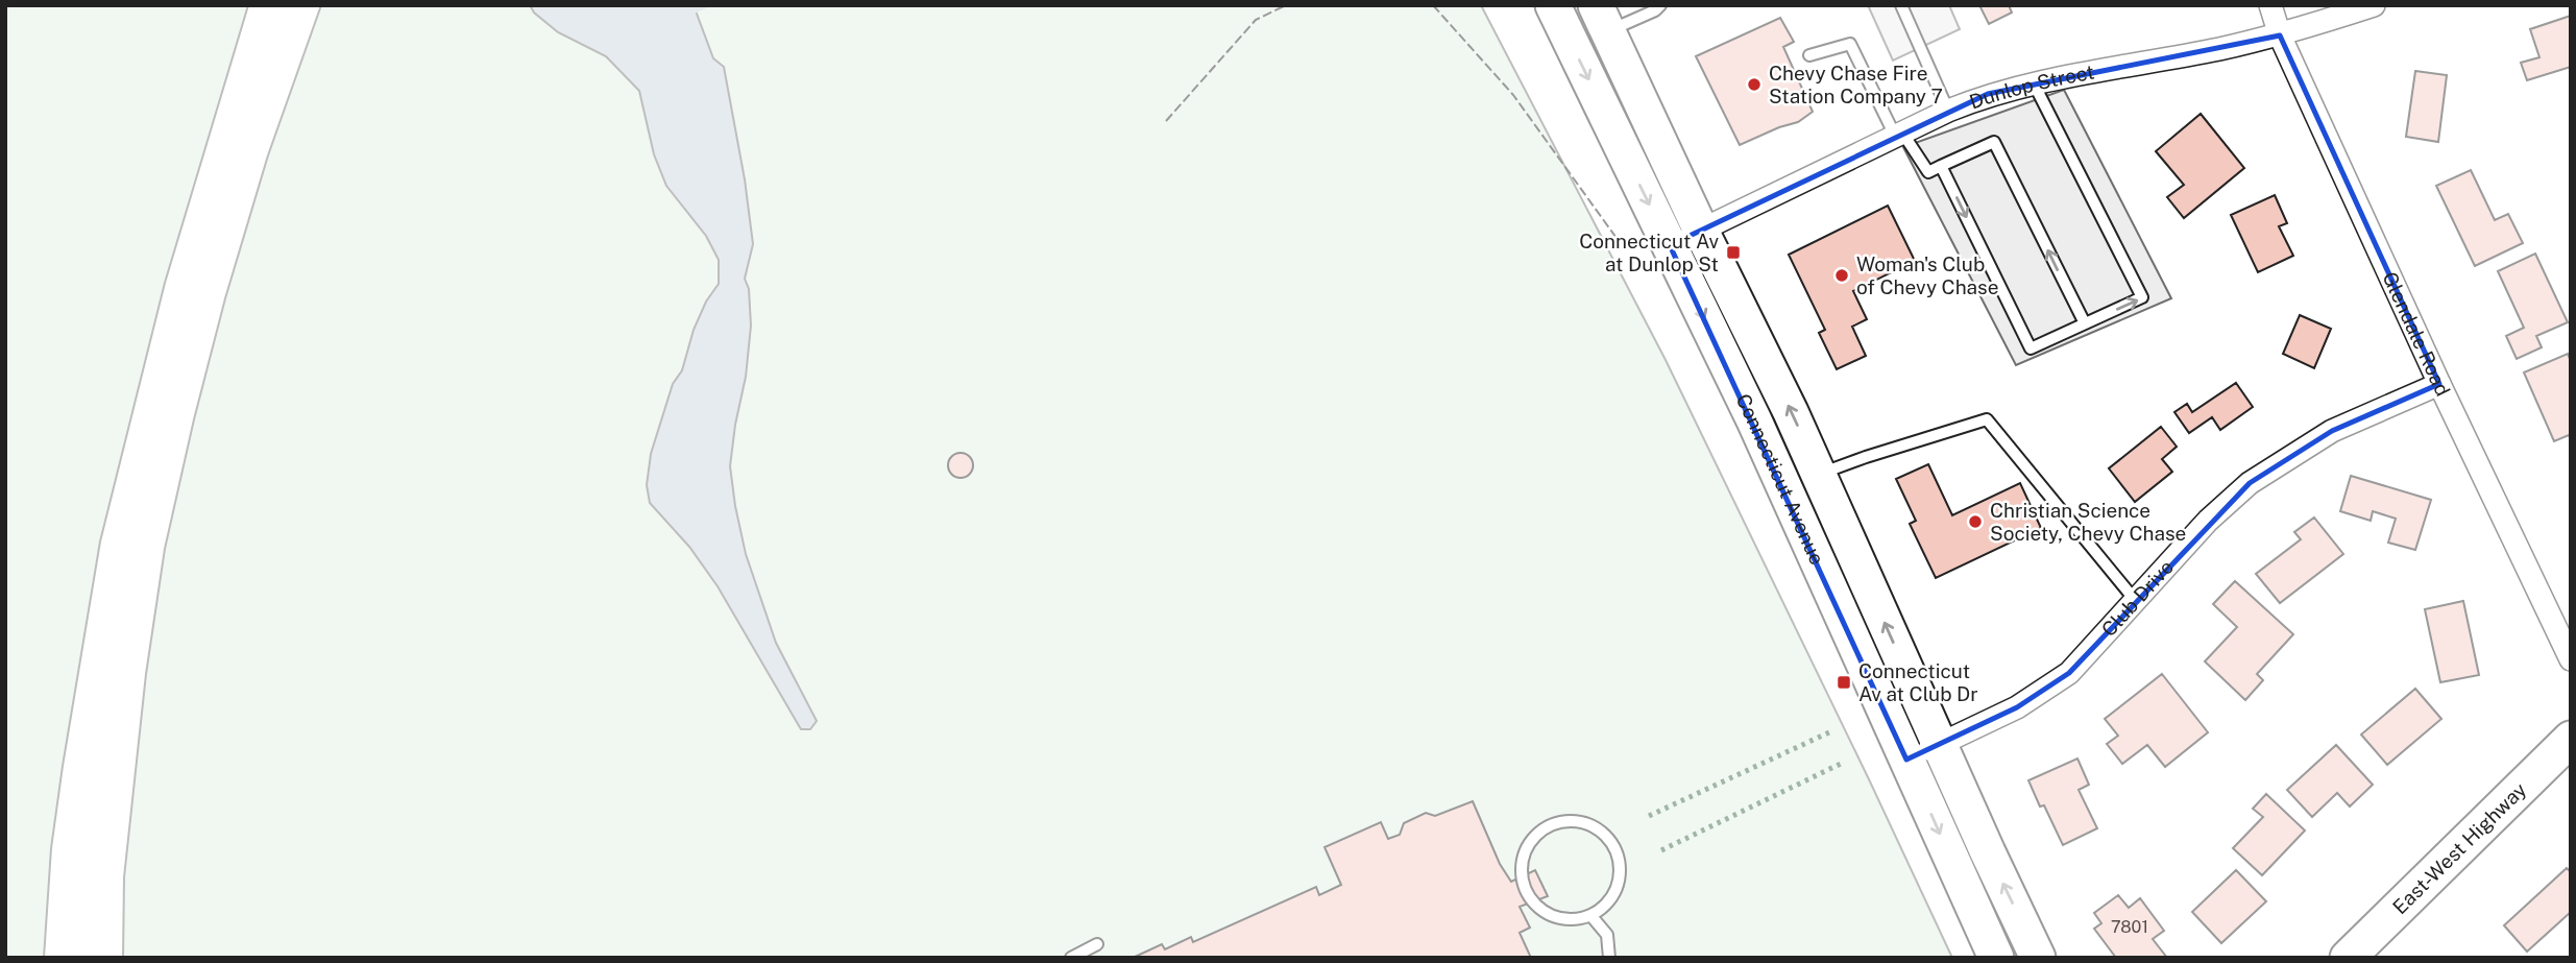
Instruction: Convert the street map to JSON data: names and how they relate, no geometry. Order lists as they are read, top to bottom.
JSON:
{
  "streets": {
    "main road": ["Connecticut Avenue", "East-West Highway"],
    "street": ["Dunlop Street", "Glendale Road", "Club Drive"]
  },
  "crossings": [
    ["Dunlop Street", "Glendale Road"],
    ["Dunlop Street", "Connecticut Avenue"],
    ["Glendale Road", "Club Drive"],
    ["Connecticut Avenue", "Club Drive"]
  ],
  "places": {
    "other": ["Chevy Chase Fire Station Company 7", "Woman's Club of Chevy Chase", "Christian Science Society, Chevy Chase"],
    "transit": ["Connecticut Av at Dunlop St", "Connecticut Av at Club Dr"]
  },
  "house_numbers": ["7801"]
}
